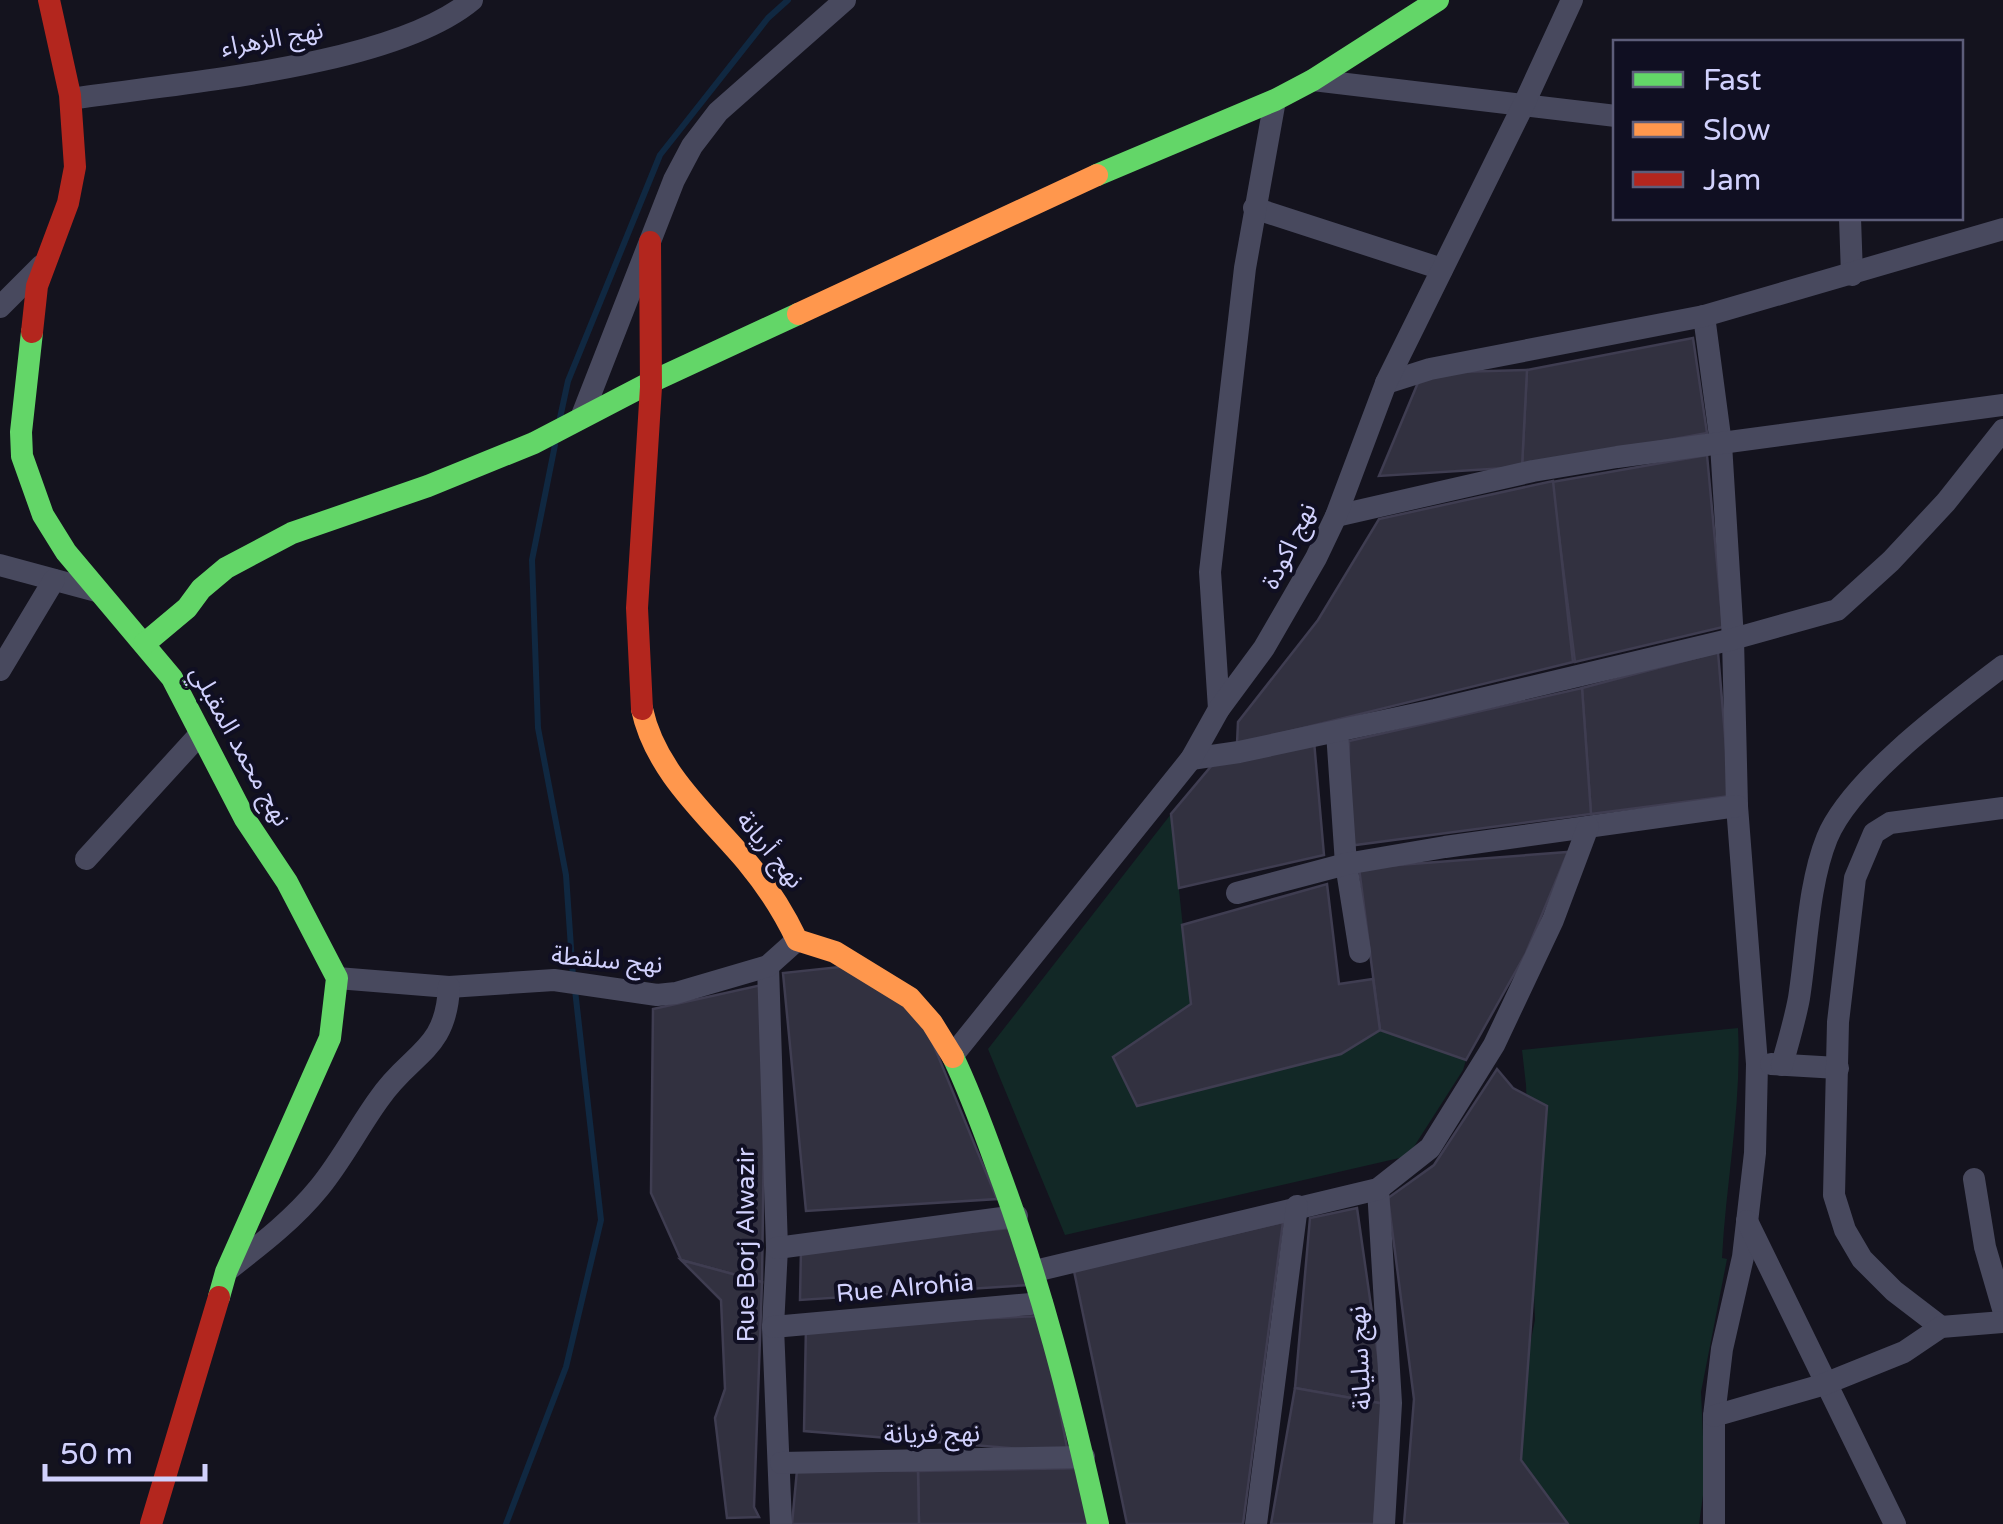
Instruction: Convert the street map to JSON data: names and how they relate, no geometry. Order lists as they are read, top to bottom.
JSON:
{
  "streets": {
    "street": [
      "نهج الزهراء",
      "نهج اكودة",
      "نهج محمد المقبلي",
      "نهج أريانة",
      "نهج سلقطة",
      "Rue Borj Alwazir",
      "Rue Alrohia",
      "نهج سليانة",
      "نهج فريانة"
    ]
  },
  "crossings": [
    ["نهج الزهراء", "نهج محمد المقبلي"],
    ["نهج محمد المقبلي", "نهج سلقطة"],
    ["نهج أريانة", "نهج سلقطة"],
    ["نهج سلقطة", "Rue Borj Alwazir"],
    ["Rue Borj Alwazir", "Rue Alrohia"],
    ["Rue Borj Alwazir", "نهج فريانة"]
  ],
  "legend": ["Fast", "Slow", "Jam"],
  "scale_bar": "50 m"
}
